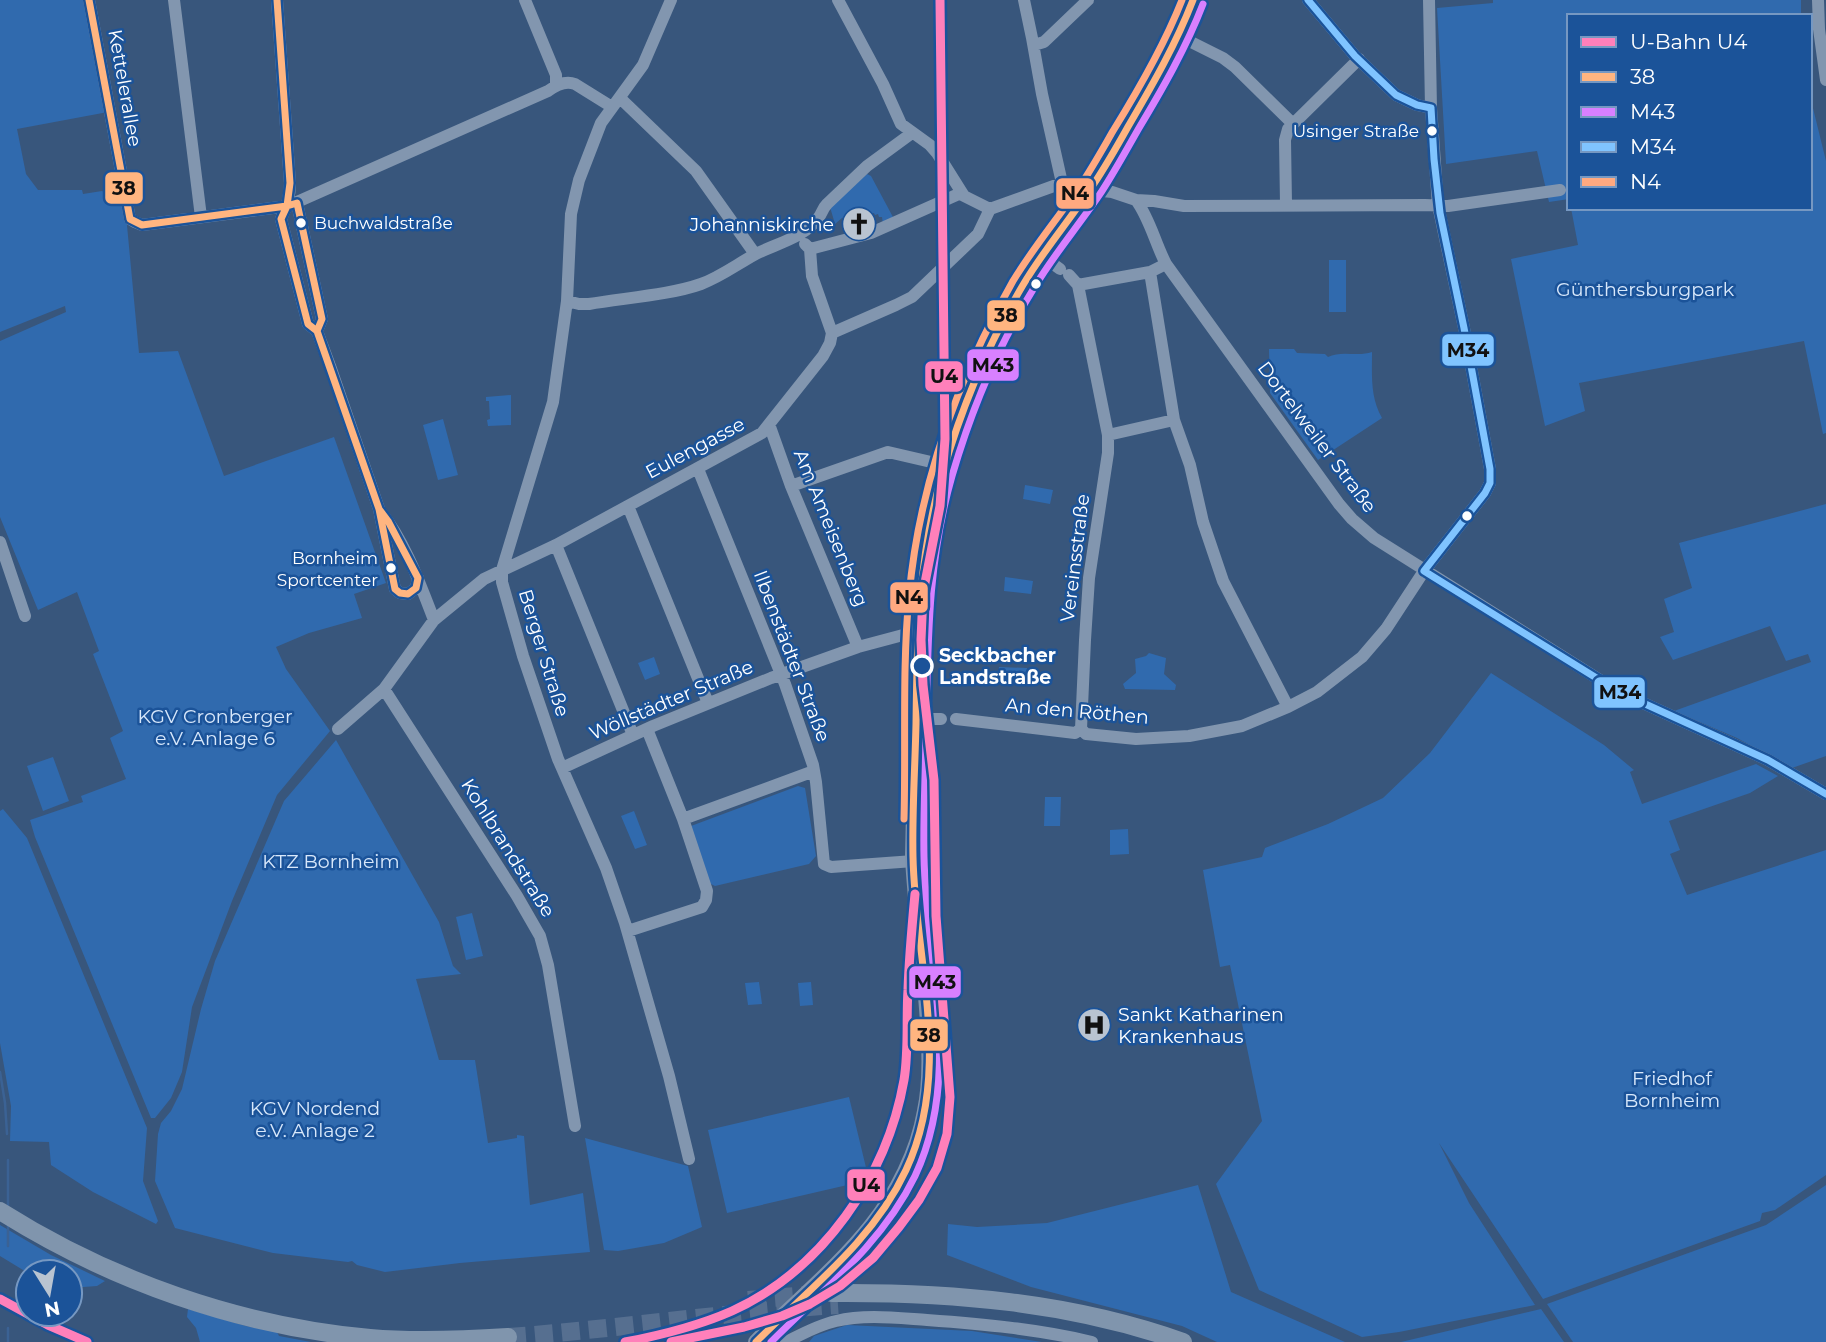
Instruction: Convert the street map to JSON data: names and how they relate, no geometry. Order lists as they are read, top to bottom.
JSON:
{
  "streets": {
    "street": [
      "Kettelerallee",
      "Dortelweiler Straße",
      "Eulengasse",
      "Am Ameisenberg",
      "Vereinsstraße",
      "Berger Straße",
      "Ilbenstädter Straße",
      "Wöllstädter Straße",
      "An den Röthen",
      "Kohlbrandstraße"
    ]
  },
  "crossings": [
    ["Dortelweiler Straße", "An den Röthen"],
    ["Eulengasse", "Am Ameisenberg"],
    ["Eulengasse", "Berger Straße"],
    ["Eulengasse", "Ilbenstädter Straße"],
    ["Eulengasse", "Kohlbrandstraße"],
    ["Am Ameisenberg", "Wöllstädter Straße"],
    ["Vereinsstraße", "An den Röthen"],
    ["Berger Straße", "Wöllstädter Straße"],
    ["Ilbenstädter Straße", "Wöllstädter Straße"]
  ],
  "parks": [
    "Günthersburgpark",
    "KGV Cronberger e.V. Anlage 6",
    "KTZ Bornheim",
    "Friedhof Bornheim",
    "KGV Nordend e.V. Anlage 2"
  ],
  "places": {
    "other": [
      "Usinger Straße",
      "Buchwaldstraße",
      "Bornheim Sportcenter",
      "Seckbacher Landstraße"
    ],
    "church": ["Johanniskirche"],
    "hospital": ["Sankt Katharinen Krankenhaus"]
  },
  "lines": [
    "metro line U4",
    "transit line 38",
    "transit line M34",
    "transit line N4",
    "transit line M43"
  ],
  "legend": [
    "U-Bahn U4",
    "38",
    "M43",
    "M34",
    "N4"
  ],
  "north": "bottom"
}
